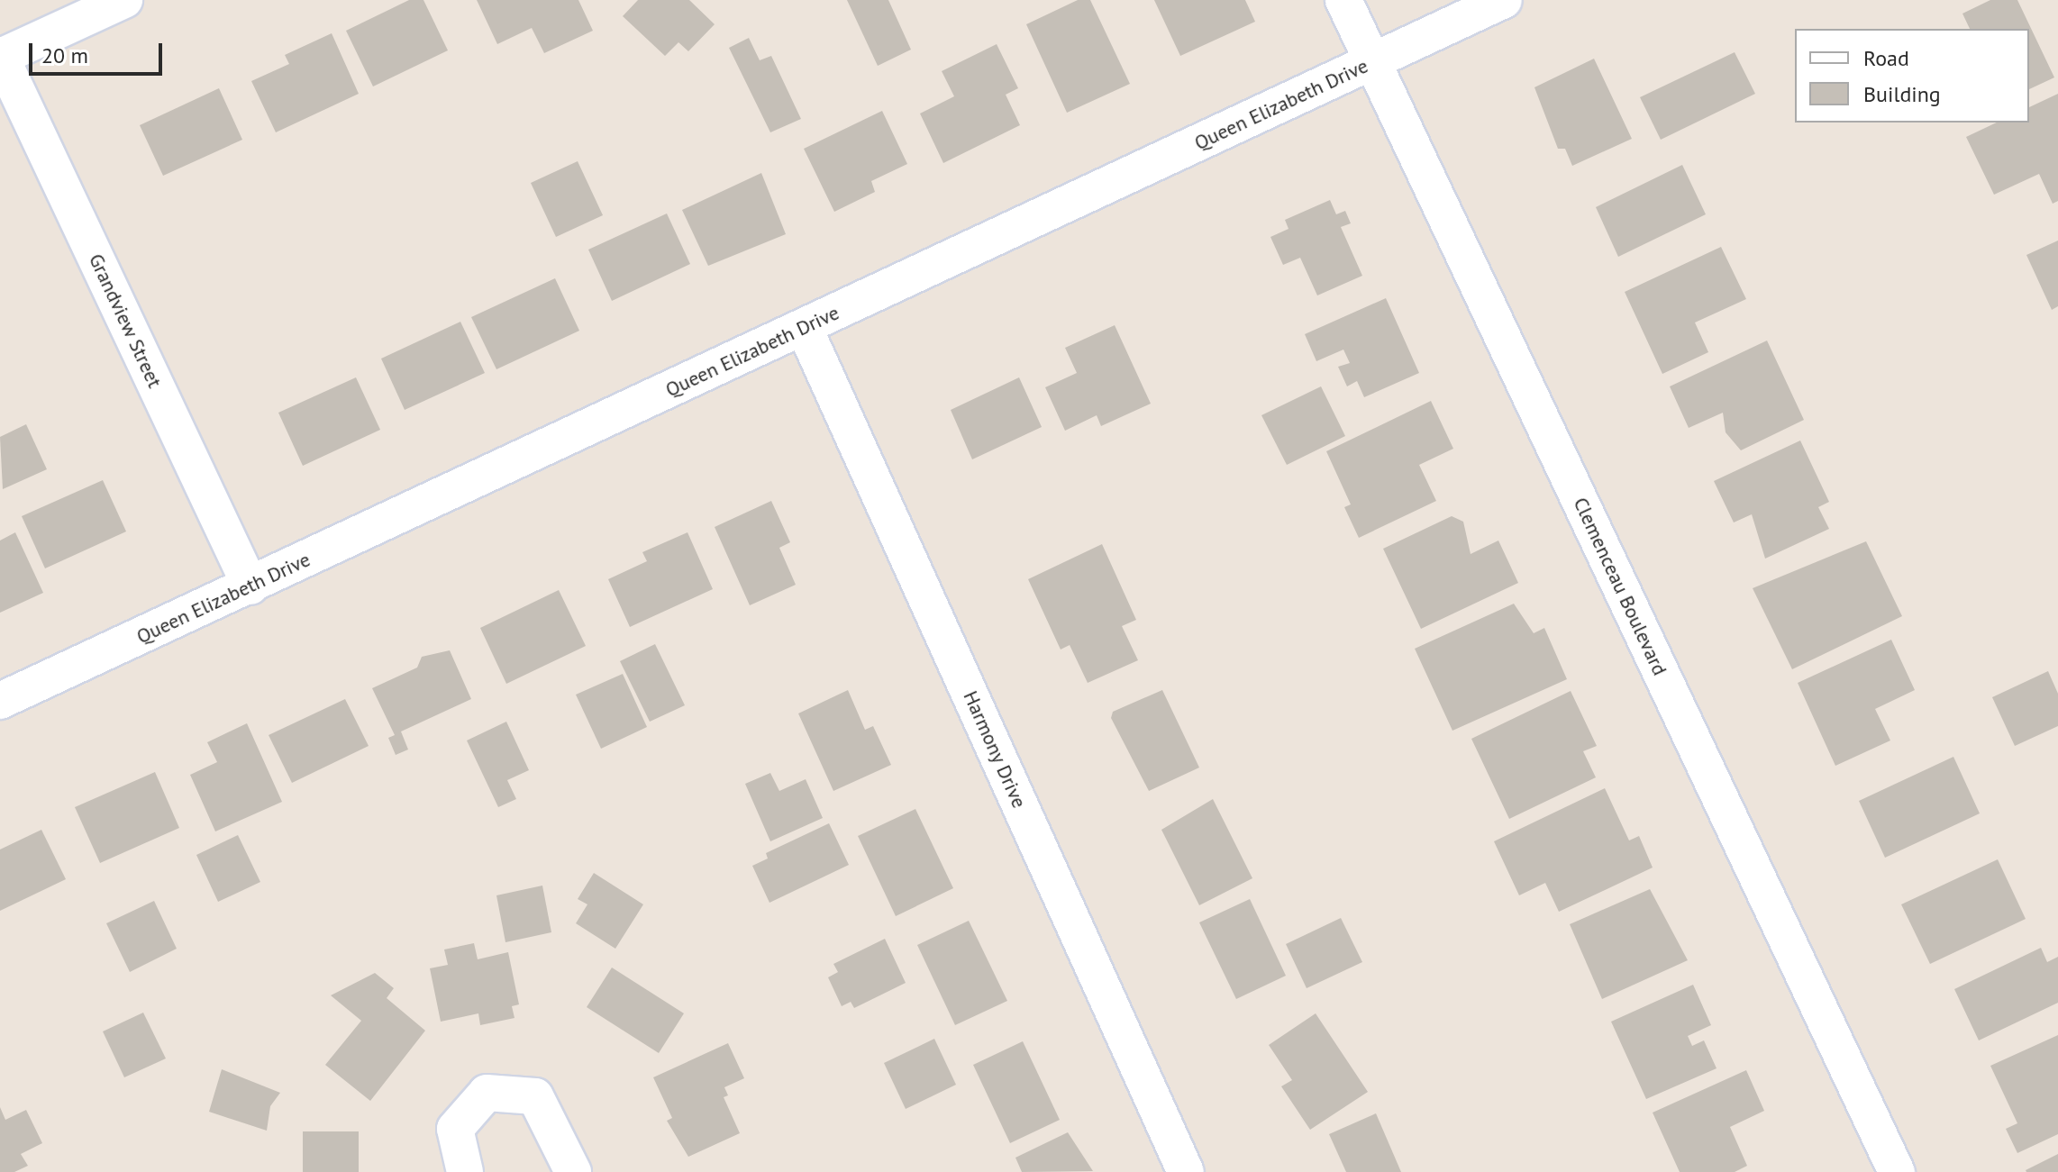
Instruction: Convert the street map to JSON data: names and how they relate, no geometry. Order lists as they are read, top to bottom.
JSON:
{
  "streets": {
    "street": [
      "Queen Elizabeth Drive",
      "Grandview Street",
      "Clemenceau Boulevard",
      "Harmony Drive"
    ]
  },
  "crossings": [
    ["Queen Elizabeth Drive", "Grandview Street"],
    ["Queen Elizabeth Drive", "Clemenceau Boulevard"],
    ["Queen Elizabeth Drive", "Harmony Drive"]
  ],
  "legend": ["Road", "Building"],
  "scale_bar": "20 m"
}
